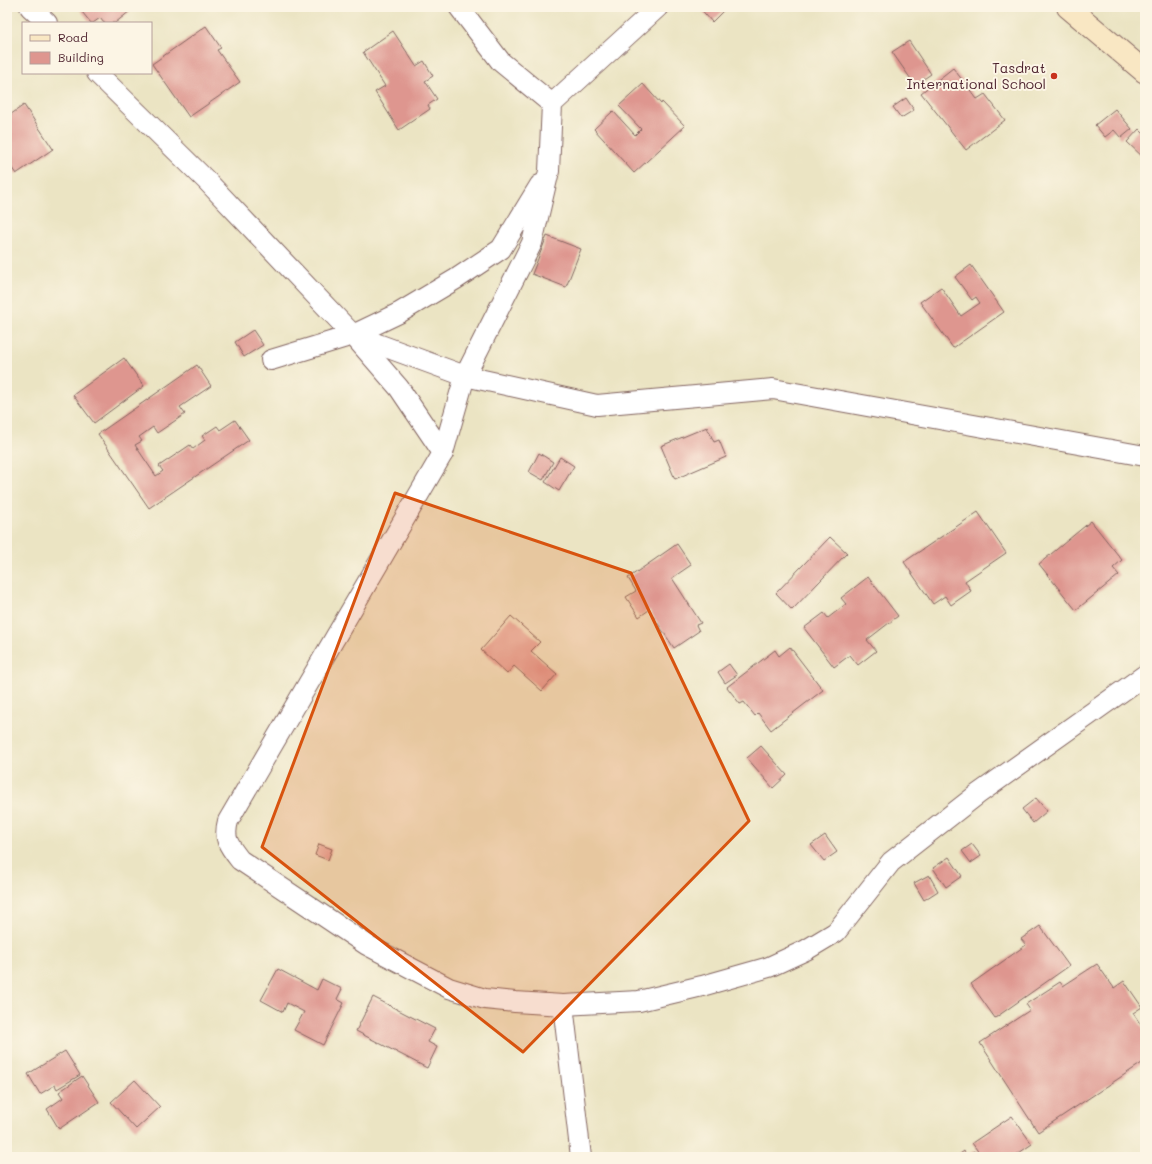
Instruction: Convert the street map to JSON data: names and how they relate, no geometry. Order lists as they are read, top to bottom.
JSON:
{
  "places": ["Tasdrat International School"],
  "legend": ["Road", "Building"]
}
